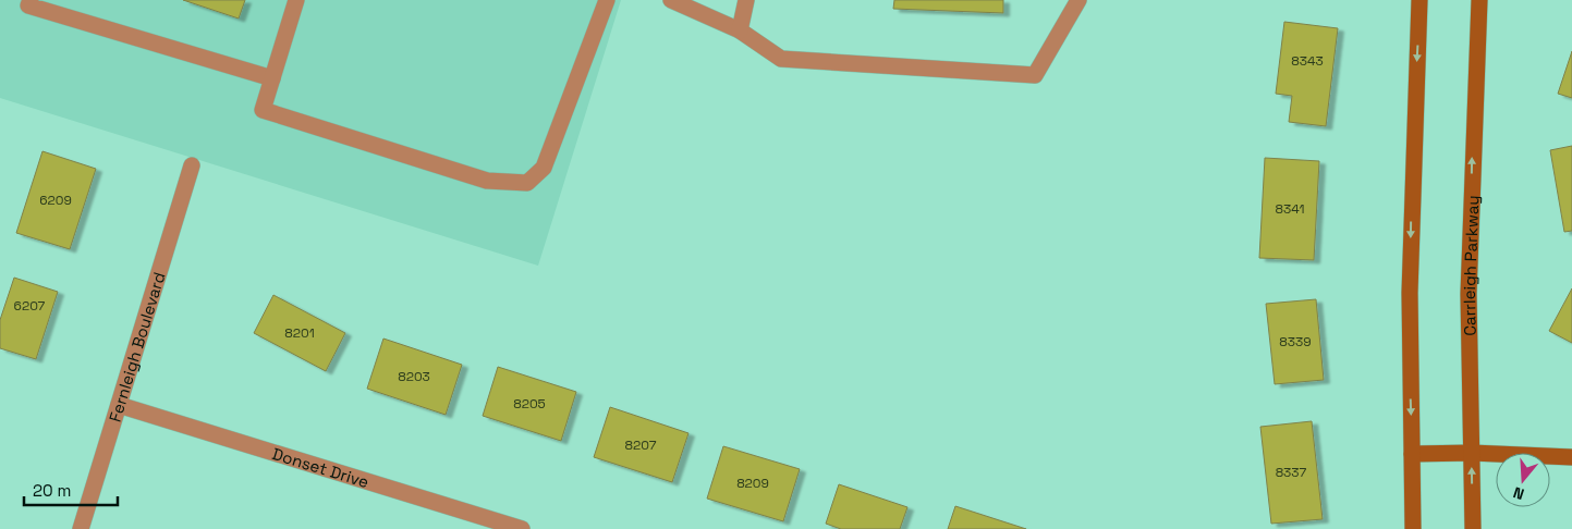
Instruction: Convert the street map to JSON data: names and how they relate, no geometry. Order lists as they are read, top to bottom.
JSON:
{
  "streets": {
    "street": ["Carrleigh Parkway", "Fernleigh Boulevard", "Donset Drive"]
  },
  "crossings": [
    ["Fernleigh Boulevard", "Donset Drive"]
  ],
  "house_numbers": [
    "8343",
    "6209",
    "8341",
    "6207",
    "8201",
    "8339",
    "8203",
    "8205",
    "8207",
    "8337",
    "8209"
  ],
  "scale_bar": "20 m",
  "north": "bottom"
}
